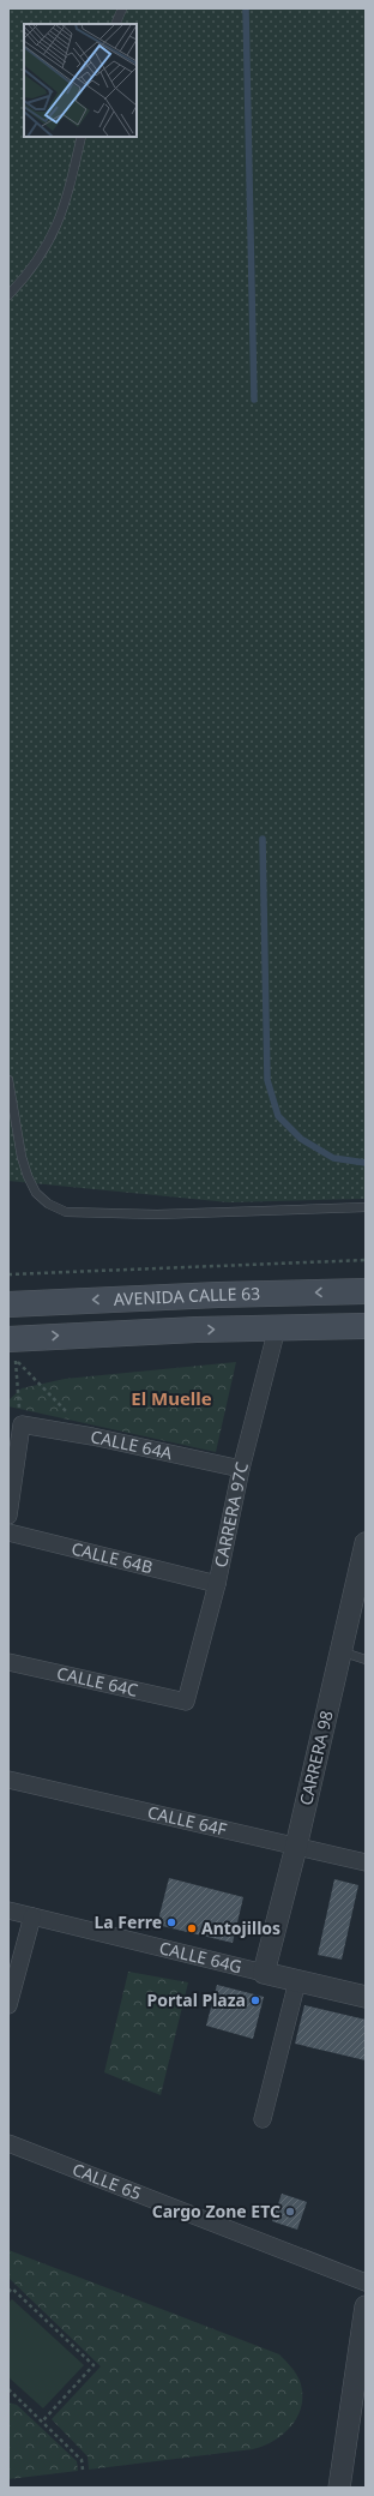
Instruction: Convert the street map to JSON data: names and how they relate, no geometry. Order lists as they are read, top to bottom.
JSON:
{
  "streets": {
    "main road": ["AVENIDA CALLE 63"],
    "street": [
      "CALLE 64A",
      "CARRERA 97C",
      "CALLE 64B",
      "CALLE 64C",
      "CARRERA 98",
      "CALLE 64F",
      "CALLE 64G",
      "CALLE 65"
    ]
  },
  "crossings": [
    ["AVENIDA CALLE 63", "CARRERA 97C"],
    ["CALLE 64A", "CARRERA 97C"],
    ["CARRERA 97C", "CALLE 64B"],
    ["CARRERA 97C", "CALLE 64C"],
    ["CARRERA 98", "CALLE 64F"],
    ["CARRERA 98", "CALLE 64G"]
  ],
  "districts": ["El Muelle"],
  "places": [
    "La Ferre",
    "Antojillos",
    "Portal Plaza",
    "Cargo Zone ETC"
  ]
}
